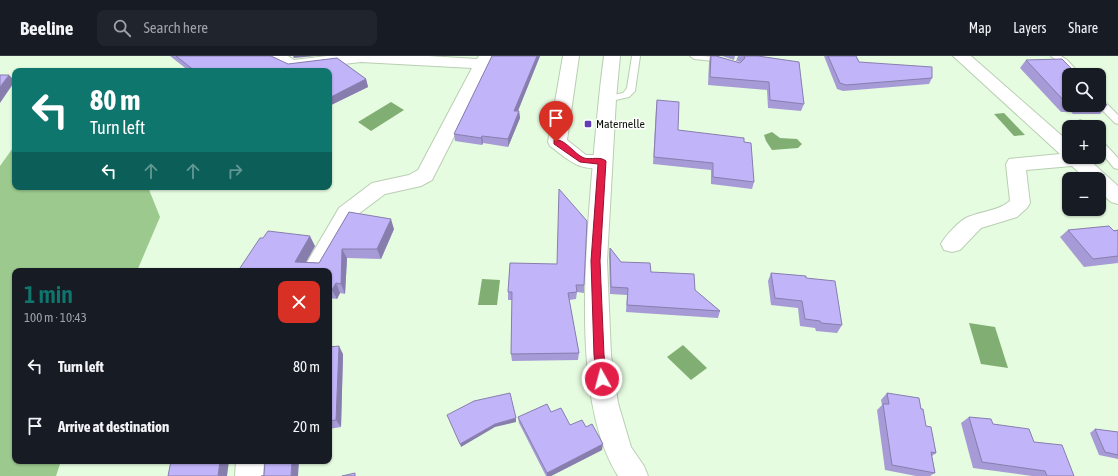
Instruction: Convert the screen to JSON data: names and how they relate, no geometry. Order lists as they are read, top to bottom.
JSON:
{
  "places": {
    "transit": ["Maternelle"]
  },
  "page": {
    "header": "Beeline",
    "search": "Search here",
    "nav": ["Map", "Layers", "Share"],
    "map_buttons": ["+", "−"],
    "turn": ["80 m", "Turn left"],
    "heading": ["1 min", "100 m · 10:43"],
    "list": [
      {
        "name": "Turn left",
        "value": "80 m"
      },
      {
        "name": "Arrive at destination",
        "value": "20 m"
      }
    ]
  }
}
